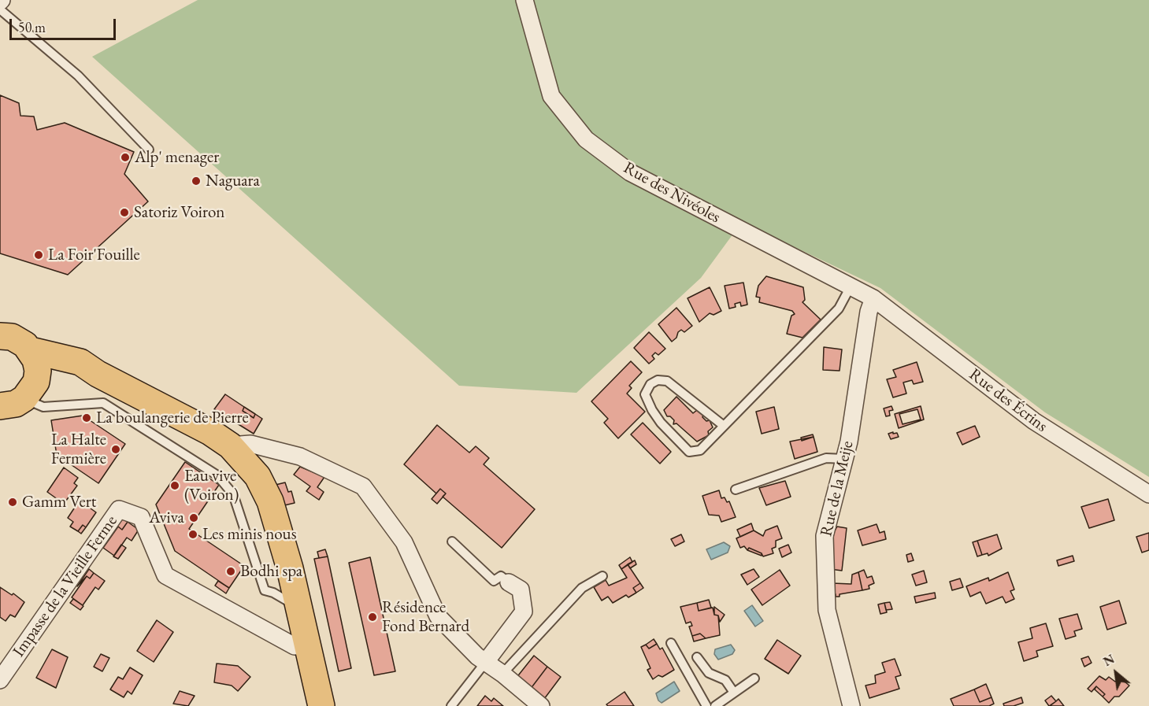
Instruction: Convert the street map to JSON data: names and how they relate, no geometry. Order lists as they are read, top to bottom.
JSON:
{
  "streets": {
    "street": [
      "Rue des Nivéoles",
      "Rue des Écrins",
      "Rue de la Meije",
      "Impasse de la Vieille Ferme"
    ]
  },
  "crossings": [
    ["Rue des Nivéoles", "Rue des Écrins"],
    ["Rue des Nivéoles", "Rue de la Meije"],
    ["Rue des Écrins", "Rue de la Meije"]
  ],
  "places": [
    "Alp' menager",
    "Naguara",
    "Satoriz Voiron",
    "La Foir'Fouille",
    "La boulangerie de Pierre",
    "La Halte Fermière",
    "Eau vive (Voiron)",
    "Gamm Vert",
    "Aviva",
    "Les minis nous",
    "Bodhi spa",
    "Résidence Fond Bernard"
  ],
  "scale_bar": "50 m",
  "north": "top left"
}
